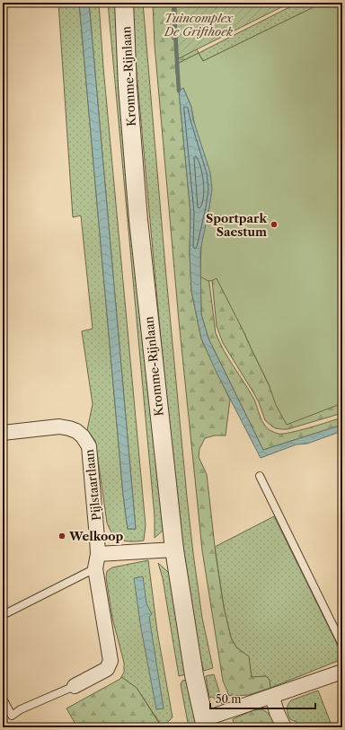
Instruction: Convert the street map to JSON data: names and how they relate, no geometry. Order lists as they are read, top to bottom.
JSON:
{
  "streets": {
    "street": ["Kromme-Rijnlaan", "Pijlstaartlaan"]
  },
  "parks": ["Tuincomplex De Grifthoek"],
  "places": ["Sportpark Saestum", "Welkoop"],
  "scale_bar": "50 m"
}
